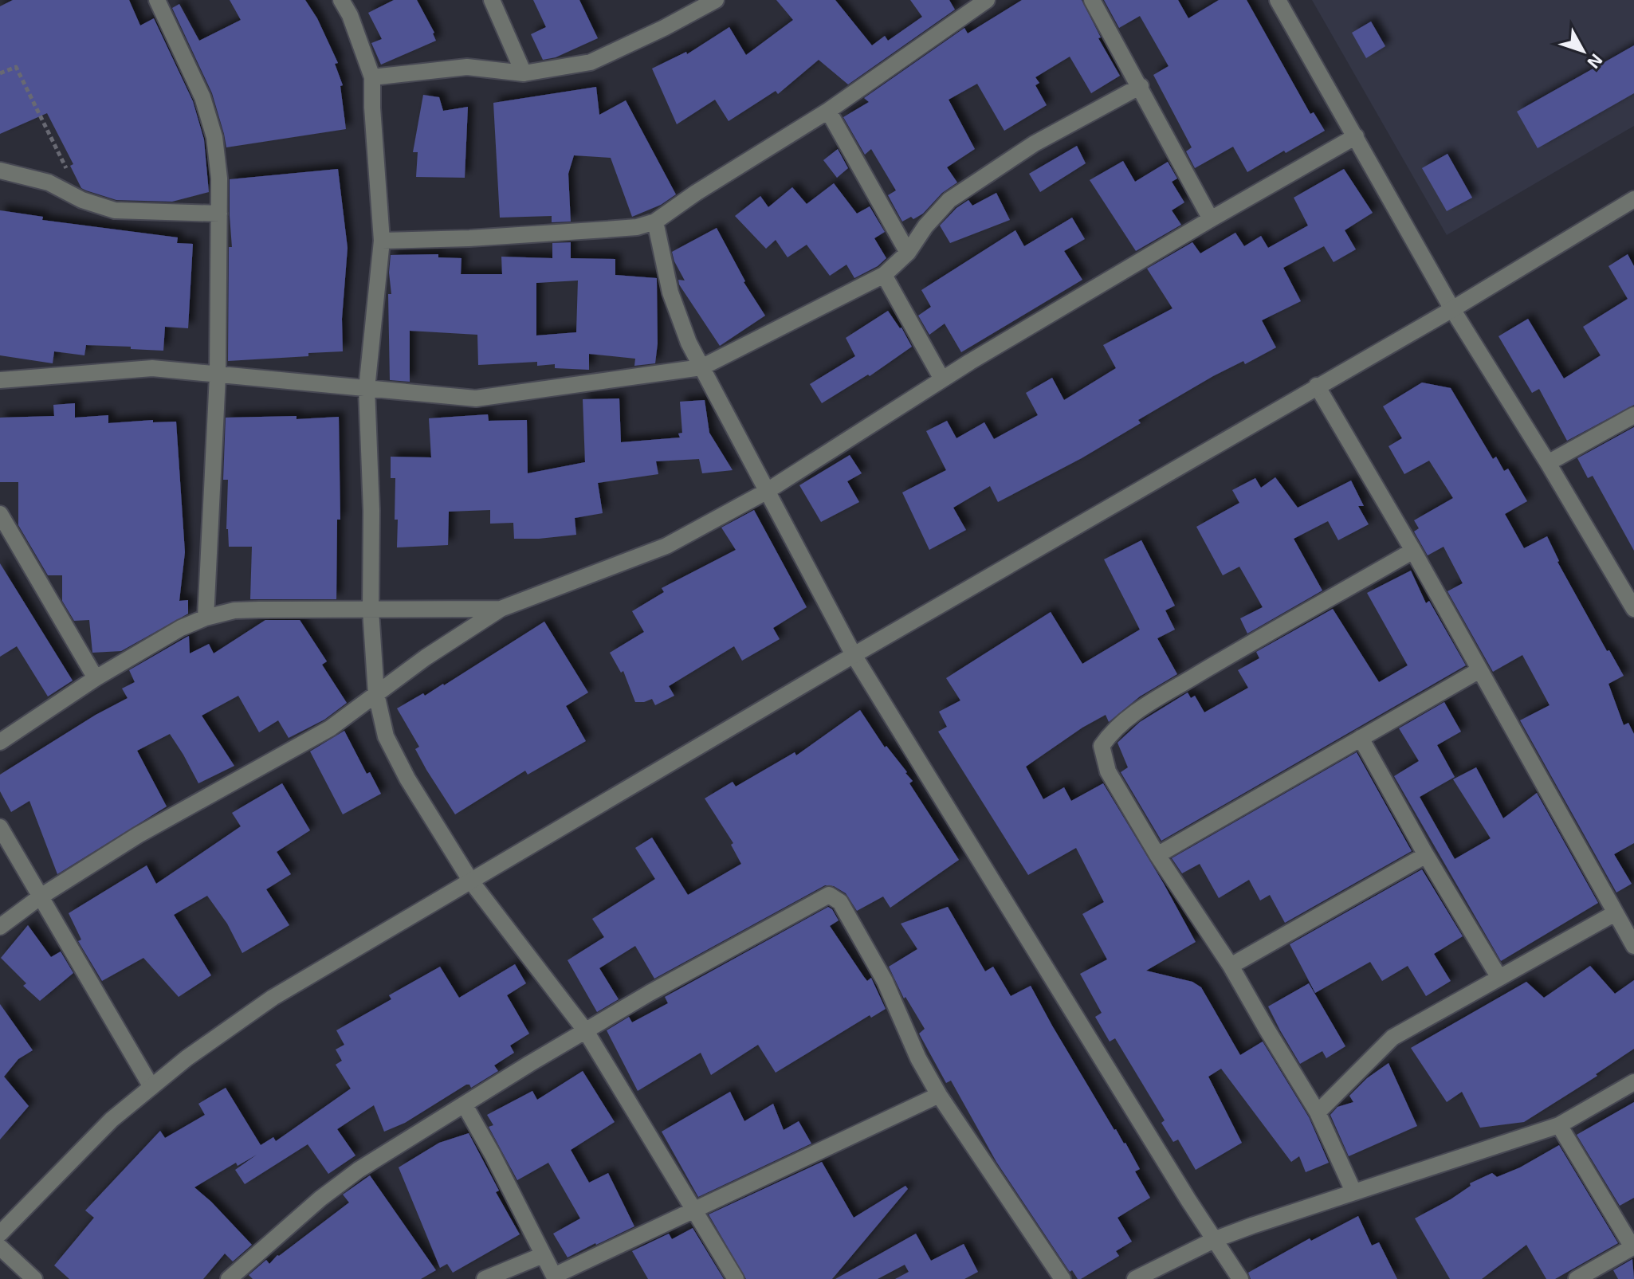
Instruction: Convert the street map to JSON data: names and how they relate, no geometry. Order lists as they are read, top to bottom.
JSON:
{
  "north": "bottom right"
}
